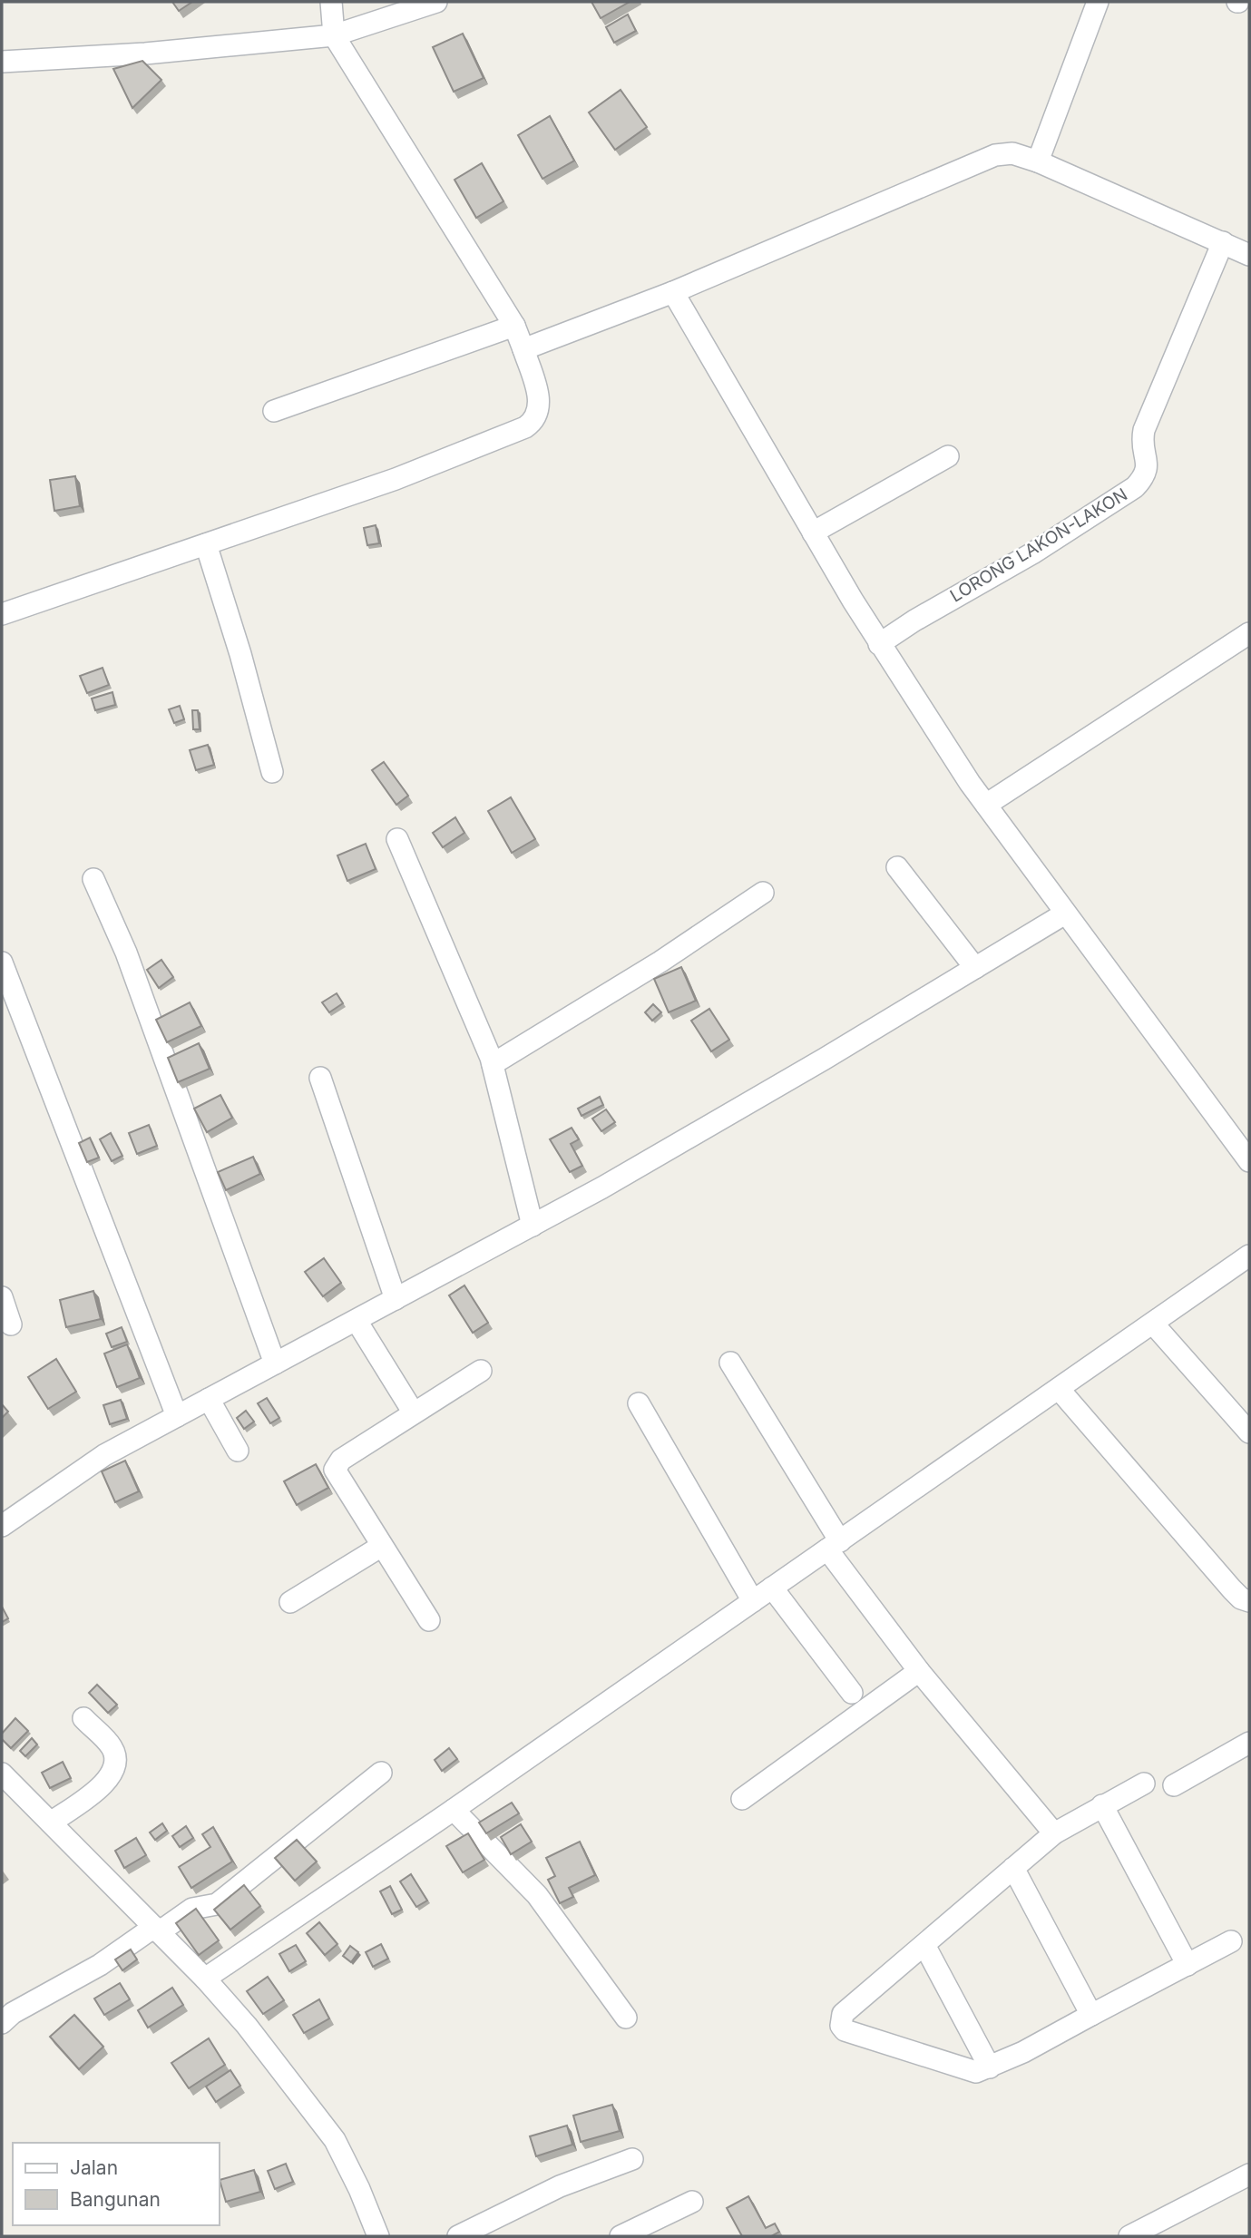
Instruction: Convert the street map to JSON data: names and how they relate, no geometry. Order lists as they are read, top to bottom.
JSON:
{
  "streets": {
    "street": ["LORONG LAKON-LAKON"]
  },
  "legend": ["Jalan", "Bangunan"]
}
